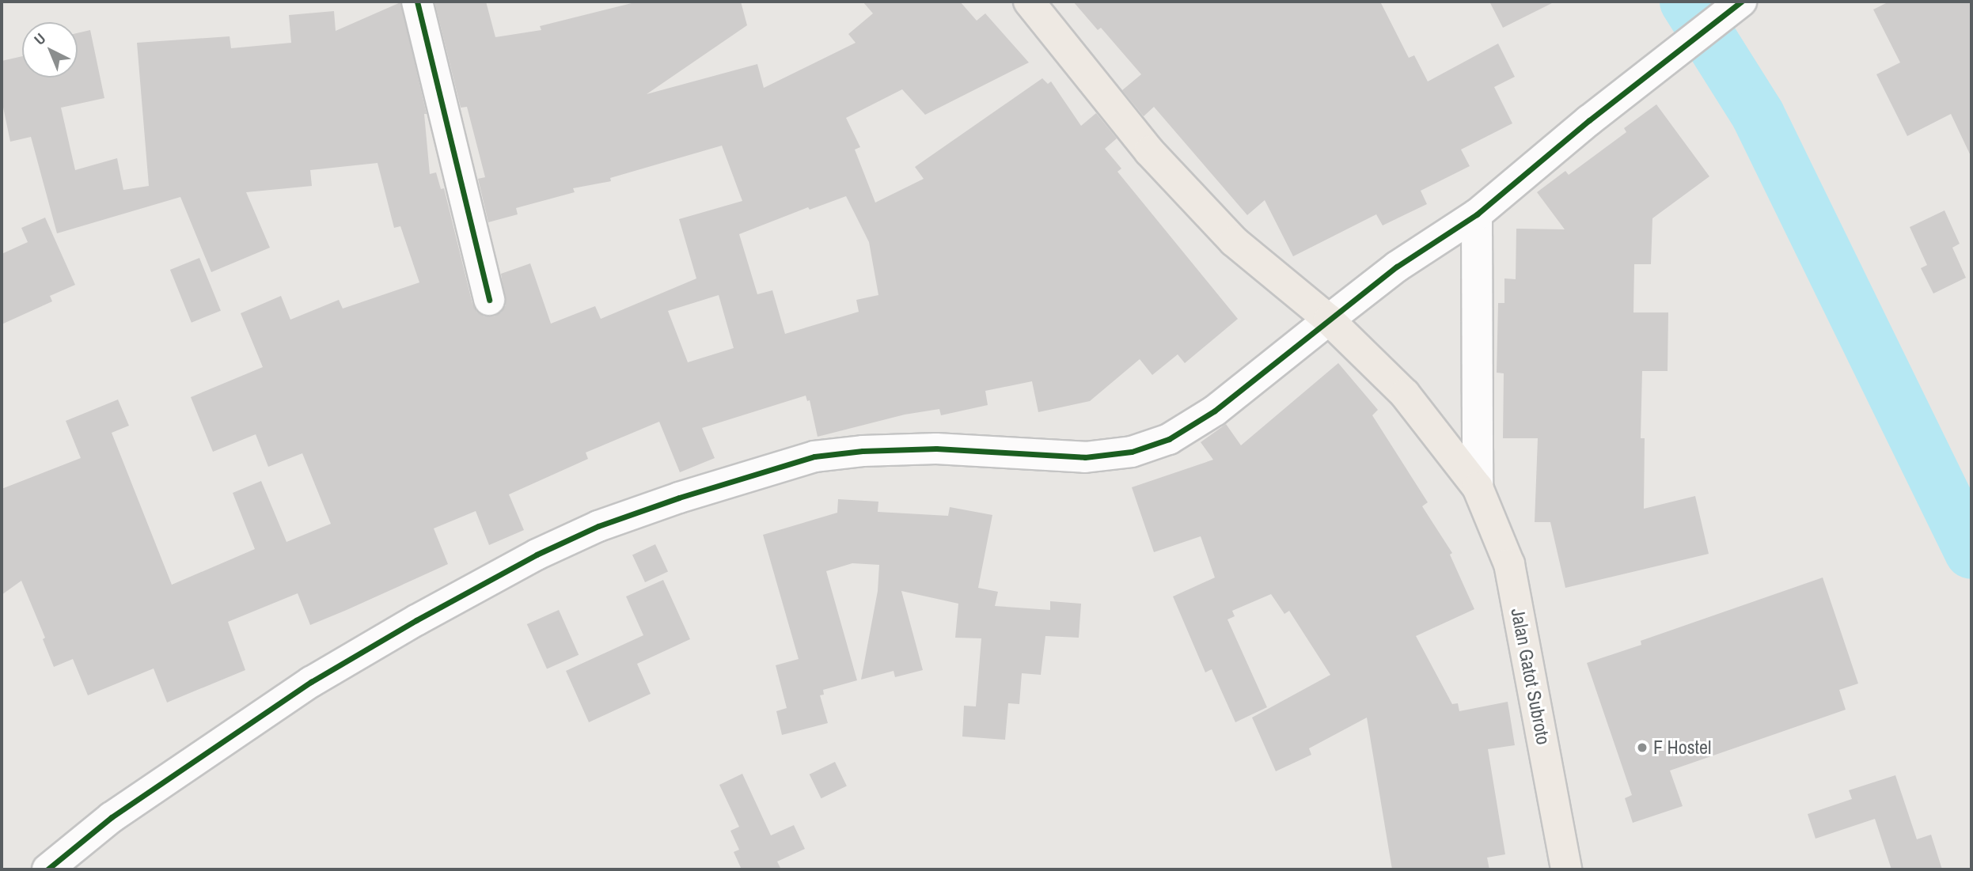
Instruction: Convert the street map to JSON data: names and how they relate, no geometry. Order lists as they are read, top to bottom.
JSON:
{
  "streets": {
    "highway": ["Jalan Gatot Subroto"]
  },
  "places": ["F Hostel"],
  "north": "top left"
}
